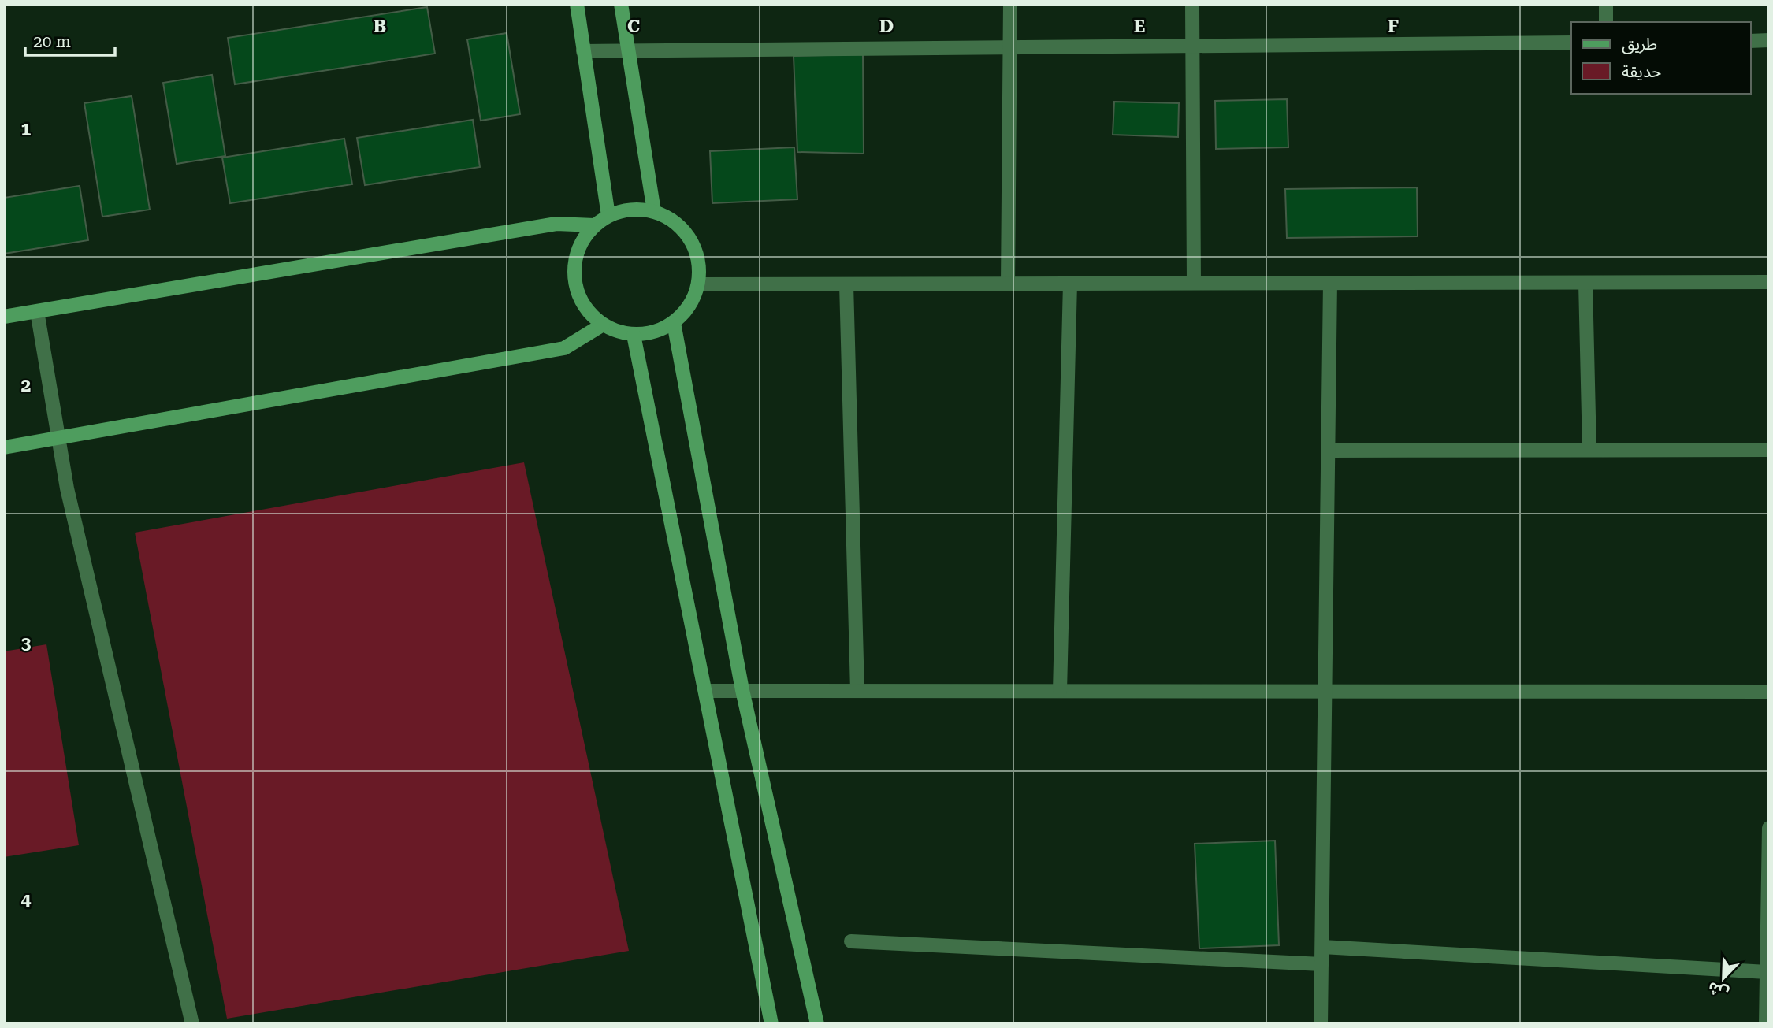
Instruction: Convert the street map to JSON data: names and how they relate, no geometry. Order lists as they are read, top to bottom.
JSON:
{
  "legend": ["طريق", "حديقة"],
  "scale_bar": "20 m",
  "north": "bottom left",
  "grid": {
    "columns": [
      "B",
      "C",
      "D",
      "E",
      "F"
    ],
    "rows": [
      "1",
      "2",
      "3",
      "4"
    ]
  }
}
